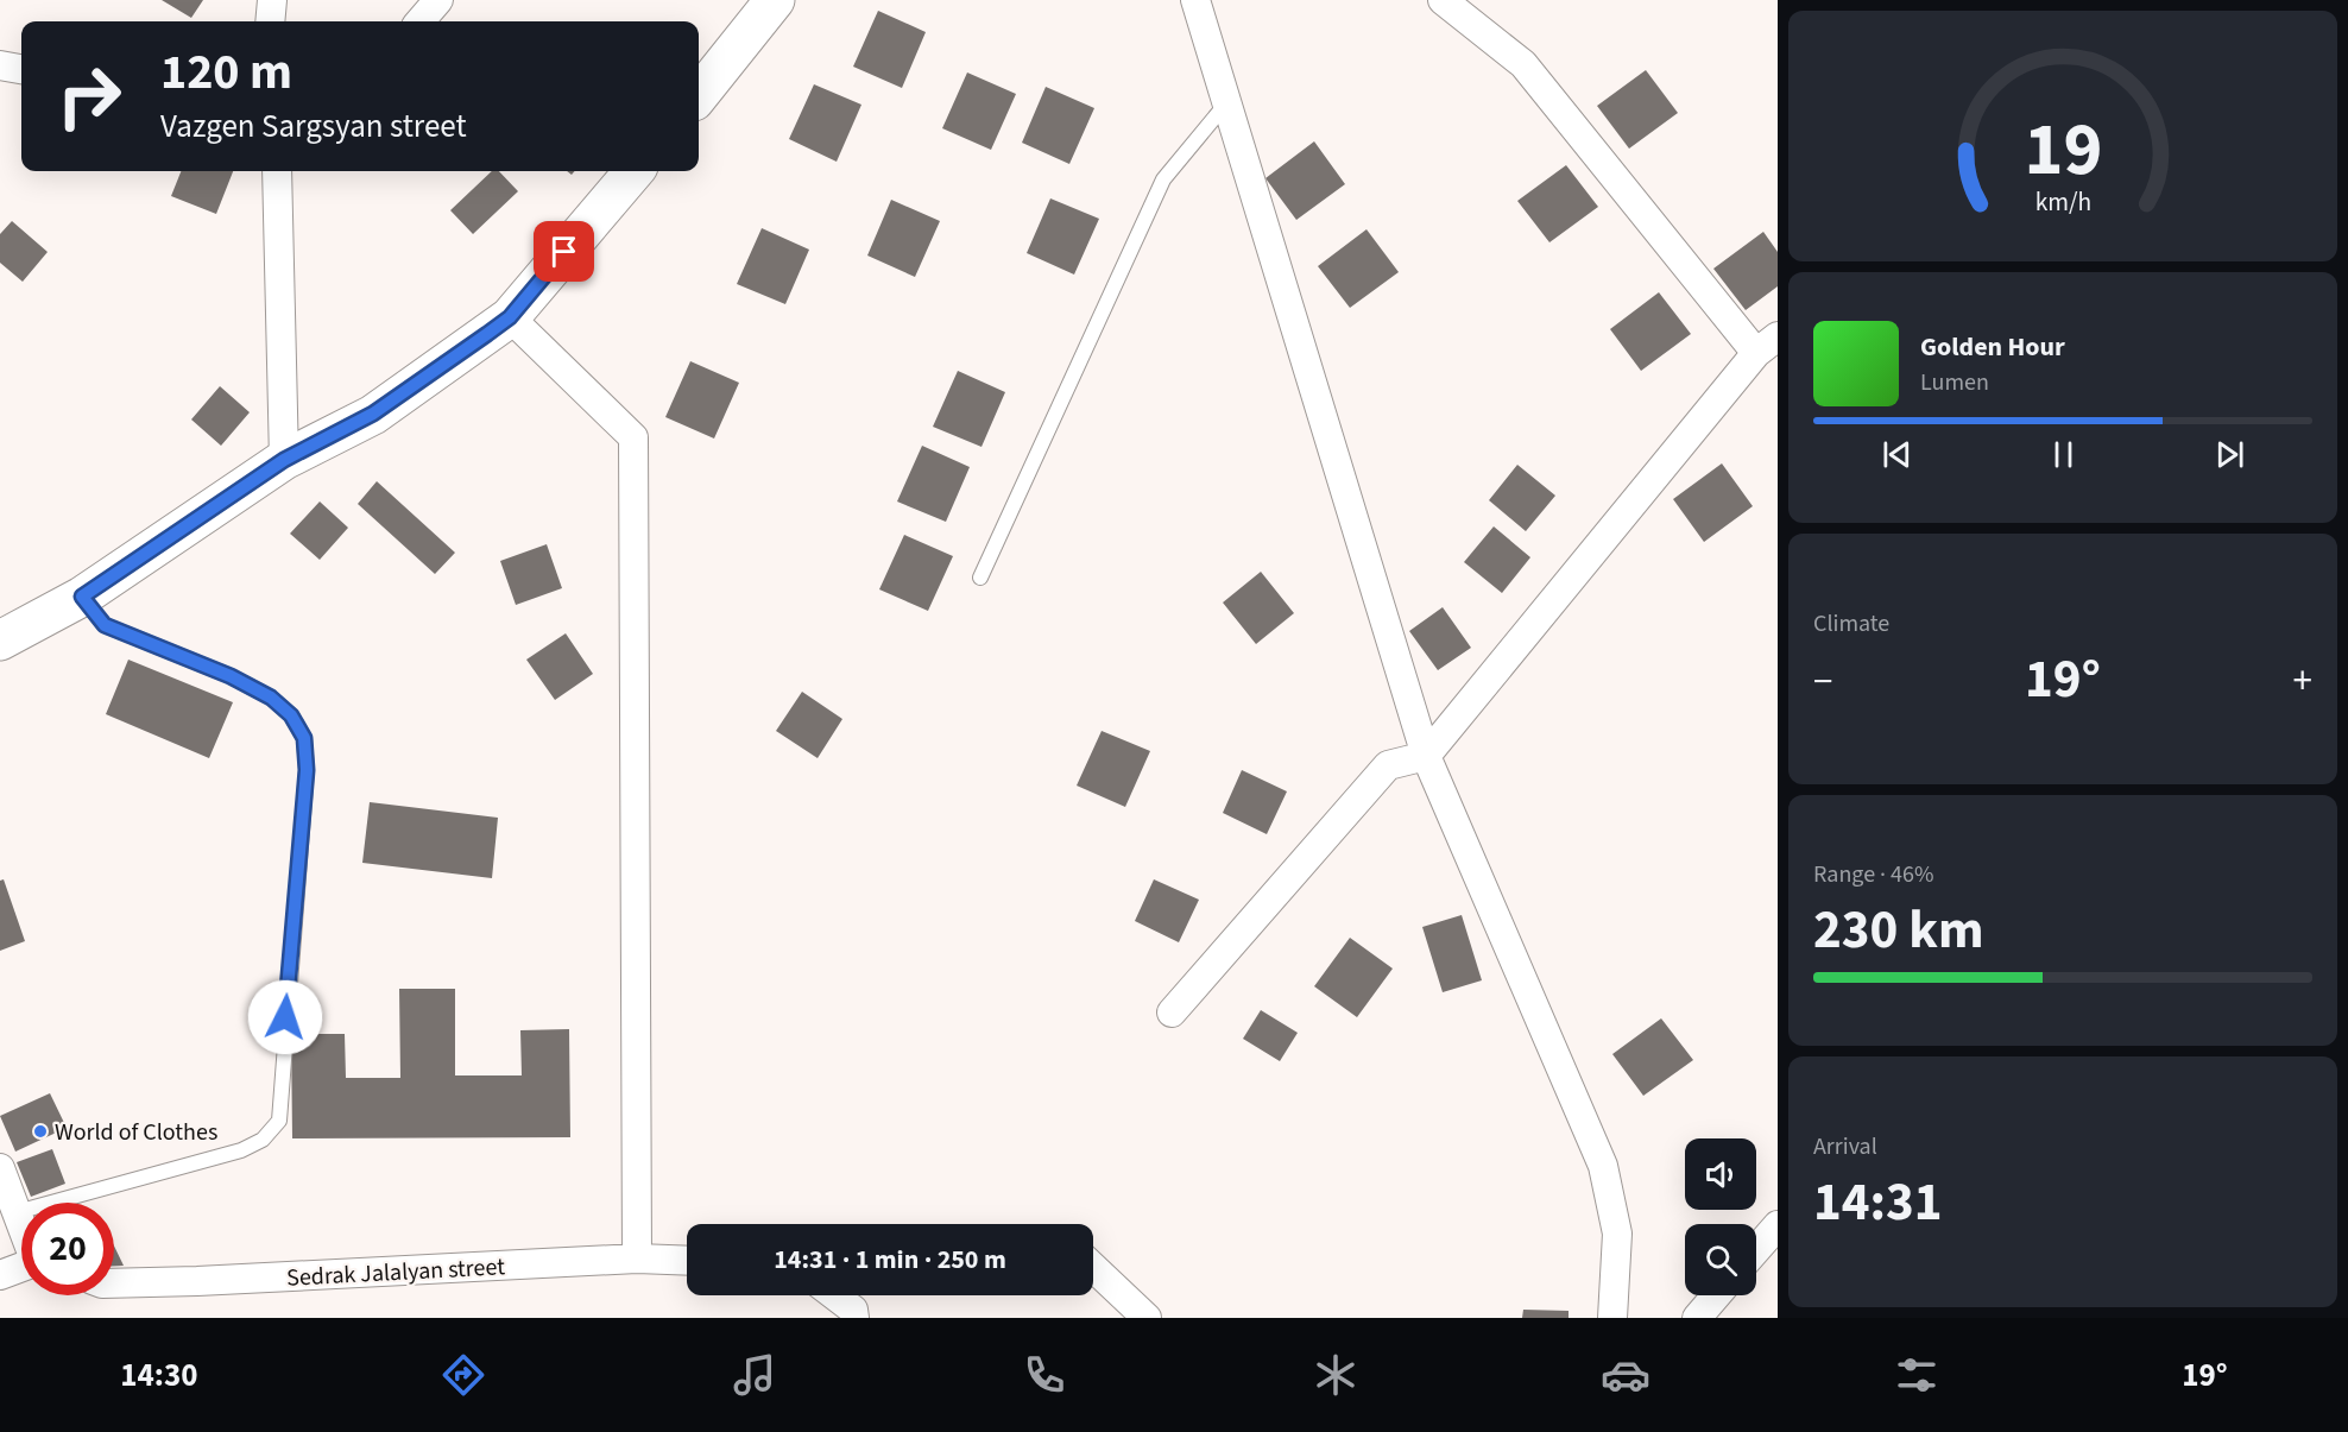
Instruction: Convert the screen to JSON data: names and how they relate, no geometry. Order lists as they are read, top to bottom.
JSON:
{
  "streets": {
    "street": ["Sedrak Jalalyan street"]
  },
  "places": ["World of Clothes"],
  "page": {
    "turn": ["120 m", "Vazgen Sargsyan street"],
    "song": ["Golden Hour", "Lumen"],
    "tile": [
      "Climate",
      ["Range · 46%", "230 km"],
      ["Arrival", "14:31"]
    ],
    "heat": ["−", "19°", "+"],
    "limit": "20",
    "trip": "14:31 · 1 min · 250 m",
    "tabs": ["14:30", "19°"],
    "gauge": ["19", "km/h"]
  }
}
